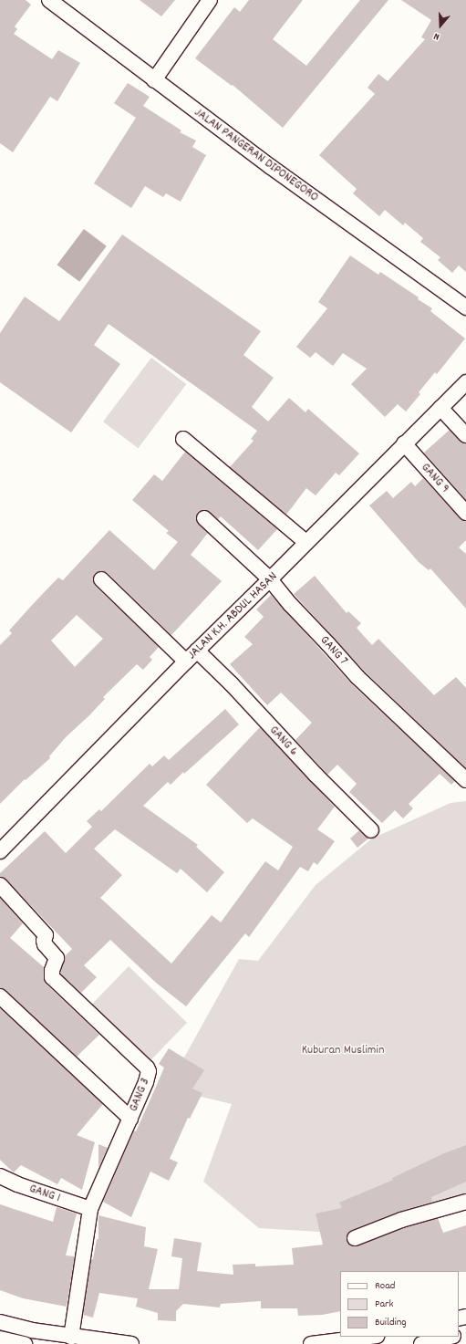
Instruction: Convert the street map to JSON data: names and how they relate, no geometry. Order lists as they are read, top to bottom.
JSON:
{
  "streets": {
    "street": [
      "JALAN PANGERAN DIPONEGORO",
      "GANG 9",
      "JALAN K.H. ABDUL HASAN",
      "GANG 7",
      "GANG 6",
      "GANG 3",
      "GANG 1"
    ]
  },
  "crossings": [
    ["GANG 9", "JALAN K.H. ABDUL HASAN"],
    ["JALAN K.H. ABDUL HASAN", "GANG 7"],
    ["JALAN K.H. ABDUL HASAN", "GANG 6"],
    ["GANG 3", "GANG 1"]
  ],
  "parks": ["Kuburan Muslimin"],
  "legend": ["Road", "Park", "Building"],
  "north": "bottom"
}
